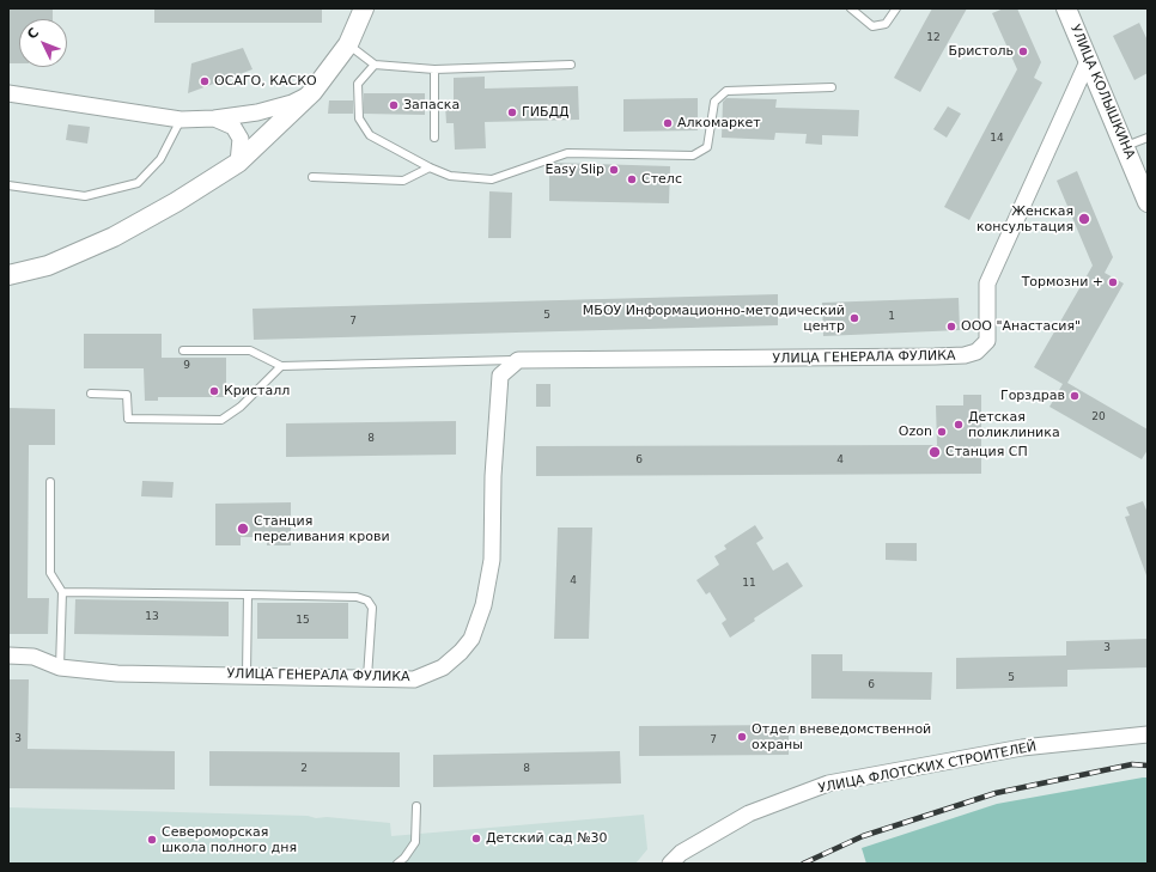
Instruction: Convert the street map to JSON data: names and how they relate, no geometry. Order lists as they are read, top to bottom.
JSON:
{
  "streets": {
    "street": ["УЛИЦА КОЛЫШКИНА", "УЛИЦА ГЕНЕРАЛА ФУЛИКА", "УЛИЦА ФЛОТСКИХ СТРОИТЕЛЕЙ"]
  },
  "crossings": [
    ["УЛИЦА КОЛЫШКИНА", "УЛИЦА ГЕНЕРАЛА ФУЛИКА"]
  ],
  "places": [
    "Бристоль",
    "ОСАГО, КАСКО",
    "Запаска",
    "ГИБДД",
    "Алкомаркет",
    "Easy Slip",
    "Стелс",
    "Женская консультация",
    "Тормозни +",
    "МБОУ Информационно-методический центр",
    "ООО \"Анастасия\"",
    "Кристалл",
    "Горздрав",
    "Детская поликлиника",
    "Ozon",
    "Станция СП",
    "Станция переливания крови",
    "Отдел вневедомственной охраны",
    "Детский сад №30",
    "Североморская школа полного дня"
  ],
  "house_numbers": [
    "12",
    "14",
    "5",
    "1",
    "7",
    "9",
    "20",
    "8",
    "6",
    "4",
    "4",
    "11",
    "13",
    "15",
    "3",
    "5",
    "6",
    "3",
    "7",
    "2",
    "8"
  ],
  "north": "top left"
}
